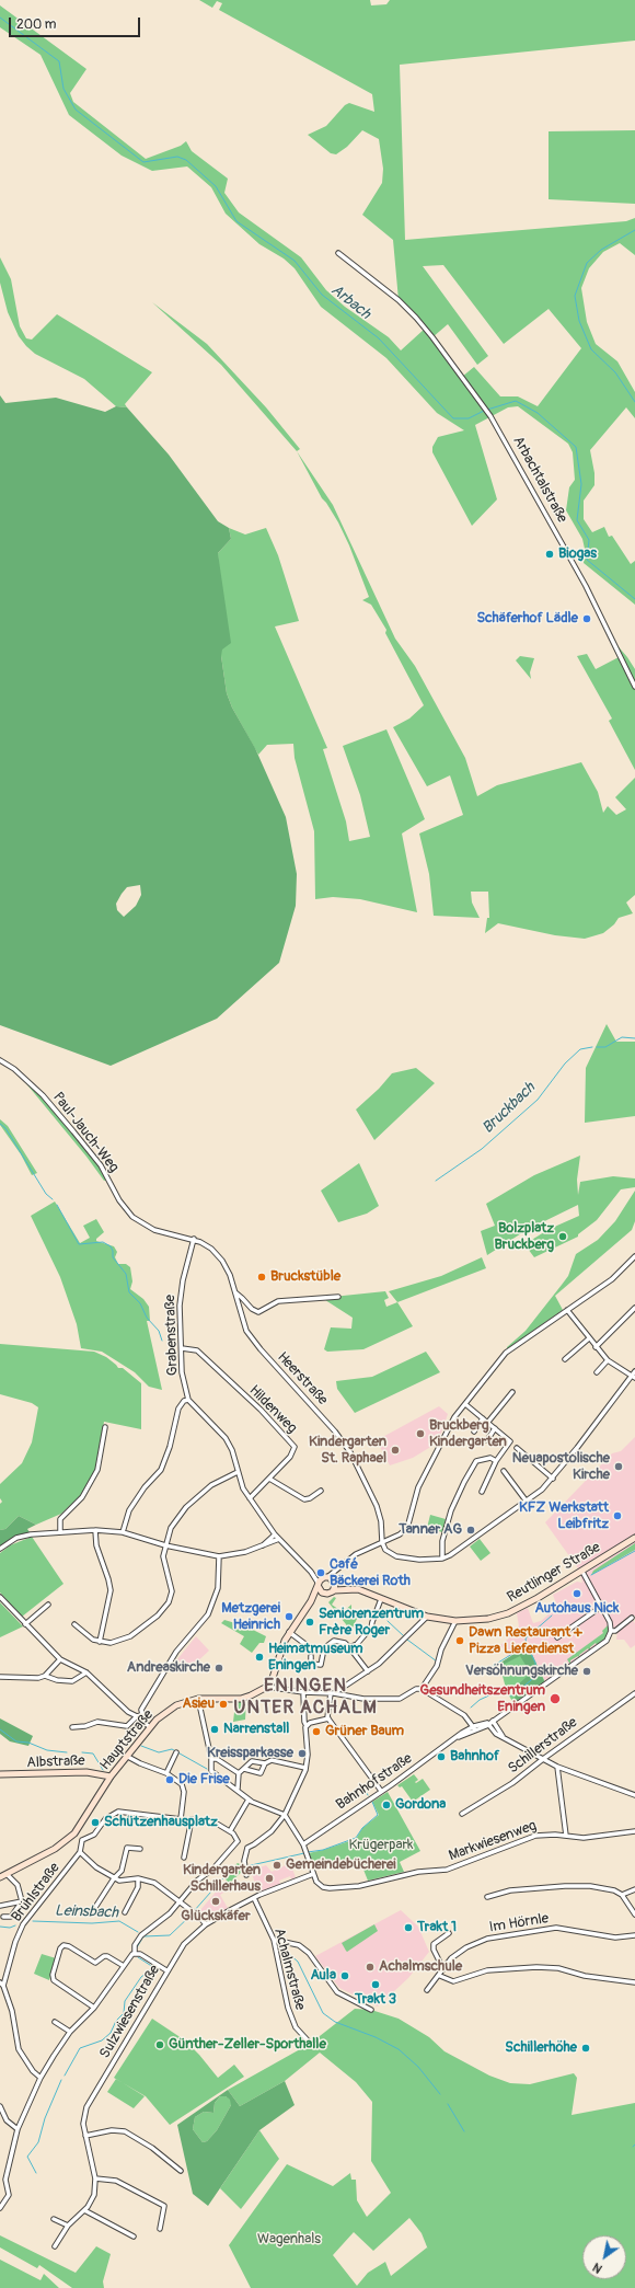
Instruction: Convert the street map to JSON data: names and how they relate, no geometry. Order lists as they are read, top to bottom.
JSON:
{
  "streets": {
    "main road": ["Reutlinger Straße", "Hauptstraße", "Albstraße"],
    "street": [
      "Arbachtalstraße",
      "Paul-Jauch-Weg",
      "Grabenstraße",
      "Heerstraße",
      "Hildenweg",
      "Schillerstraße",
      "Bahnhofstraße",
      "Markwiesenweg",
      "Brühlstraße",
      "Im Hörnle",
      "Achalmstraße",
      "Sulzwiesenstraße"
    ]
  },
  "crossings": [
    ["Paul-Jauch-Weg", "Grabenstraße"],
    ["Paul-Jauch-Weg", "Heerstraße"],
    ["Grabenstraße", "Heerstraße"],
    ["Grabenstraße", "Hildenweg"],
    ["Hauptstraße", "Albstraße"],
    ["Markwiesenweg", "Sulzwiesenstraße"],
    ["Achalmstraße", "Sulzwiesenstraße"]
  ],
  "districts": ["ENINGEN UNTER ACHALM"],
  "water": ["Arbach", "Bruckbach", "Leinsbach"],
  "parks": ["Krügerpark", "Wagenhals"],
  "places": [
    "Biogas",
    "Schäferhof Lädle",
    "Bolzplatz Bruckberg",
    "Bruckstüble",
    "Bruckberg Kindergarten",
    "Kindergarten St. Raphael",
    "Neuapostolische Kirche",
    "KFZ Werkstatt Leibfritz",
    "Tanner AG",
    "Café Bäckerei Roth",
    "Autohaus Nick",
    "Metzgerei Heinrich",
    "Seniorenzentrum Frère Roger",
    "Dawn Restaurant + Pizza Lieferdienst",
    "Heimatmuseum Eningen",
    "Andreaskirche",
    "Versöhnungskirche",
    "Gesundheitszentrum Eningen",
    "Asieu",
    "Narrenstall",
    "Grüner Baum",
    "Kreissparkasse",
    "Bahnhof",
    "Die Frise",
    "Gordona",
    "Schützenhausplatz",
    "Gemeindebücherei",
    "Kindergarten Schillerhaus",
    "Glückskäfer",
    "Trakt 1",
    "Achalmschule",
    "Aula",
    "Trakt 3",
    "Günther-Zeller-Sporthalle",
    "Schillerhöhe"
  ],
  "scale_bar": "200 m",
  "north": "bottom left"
}
